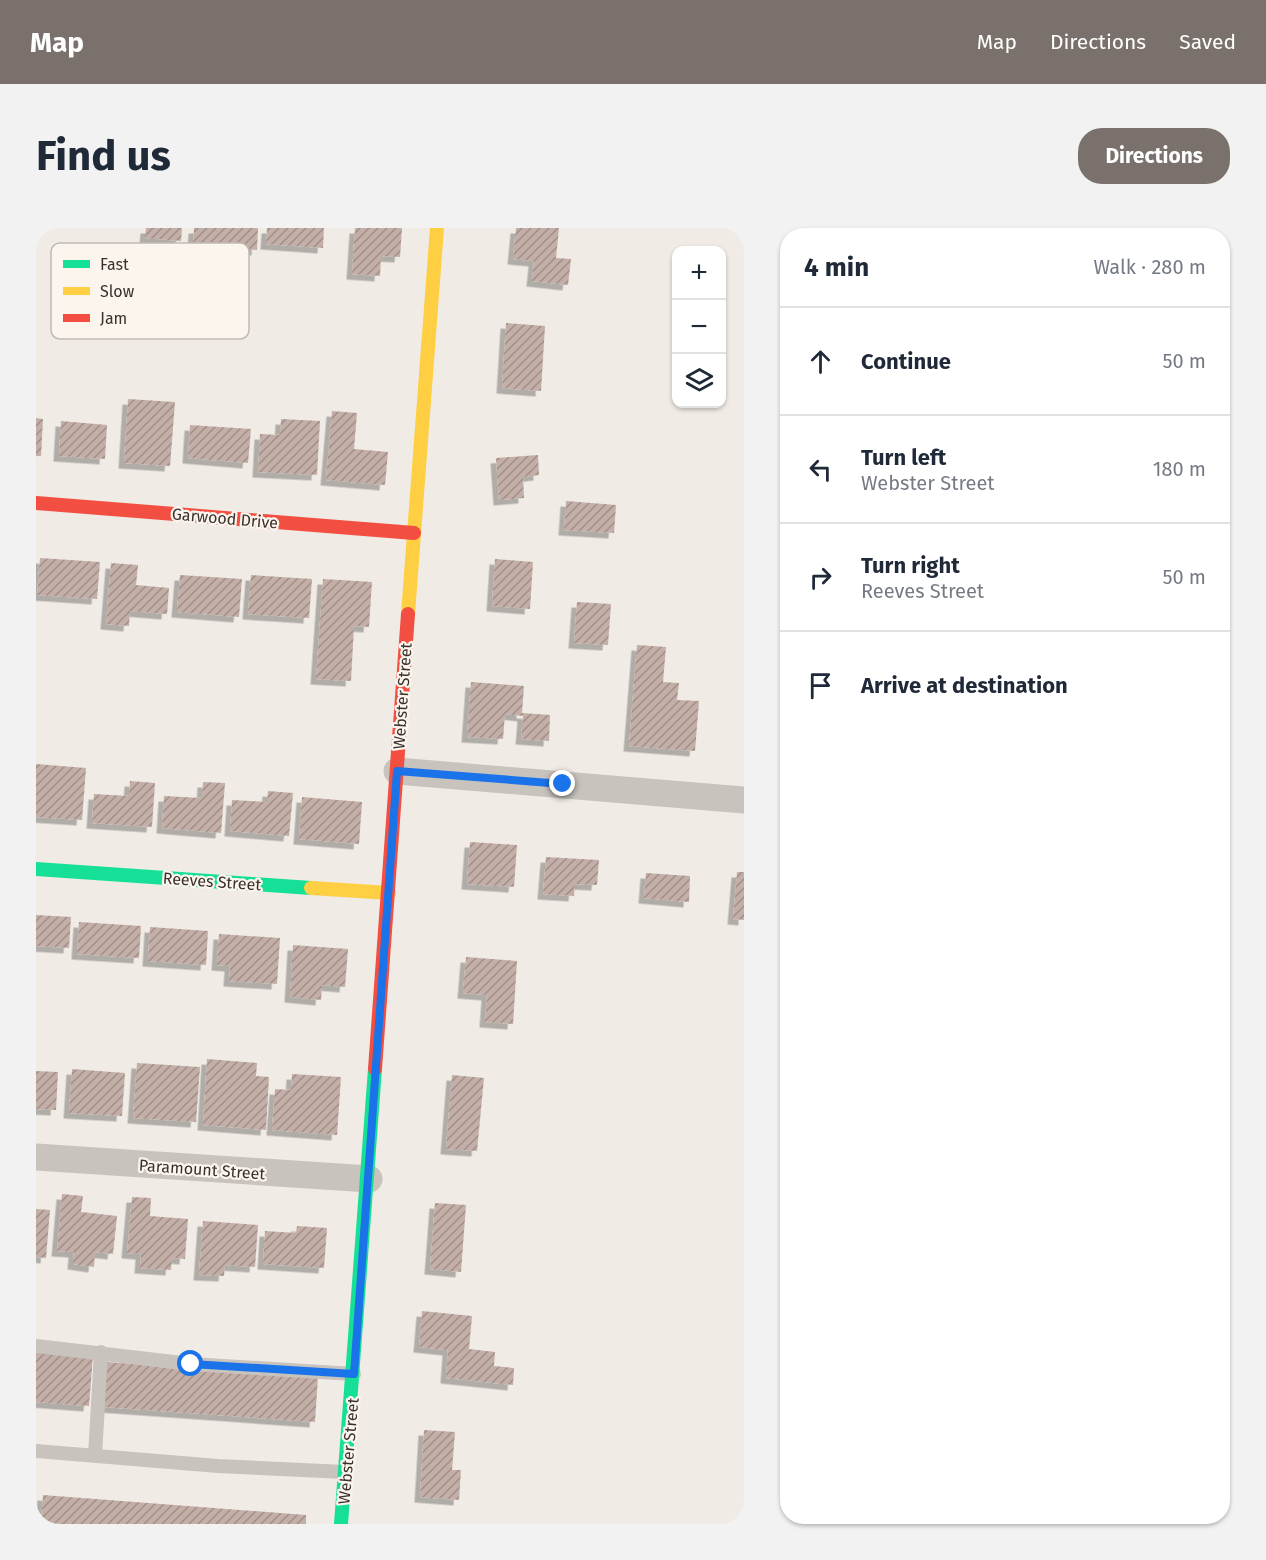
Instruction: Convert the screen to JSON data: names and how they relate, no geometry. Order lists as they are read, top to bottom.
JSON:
{
  "streets": {
    "street": [
      "Garwood Drive",
      "Webster Street",
      "Reeves Street",
      "Paramount Street"
    ]
  },
  "crossings": [
    ["Garwood Drive", "Webster Street"],
    ["Webster Street", "Reeves Street"],
    ["Webster Street", "Paramount Street"]
  ],
  "legend": ["Fast", "Slow", "Jam"],
  "page": {
    "header": "Map",
    "nav": ["Map", "Directions", "Saved"],
    "buttons": "Directions",
    "title": "Find us",
    "heading": ["4 min", "Walk · 280 m"],
    "map_buttons": ["+", "−"],
    "list": [
      ["Continue", "50 m"],
      ["Turn left", "Webster Street", "180 m"],
      ["Turn right", "Reeves Street", "50 m"],
      "Arrive at destination"
    ]
  }
}
